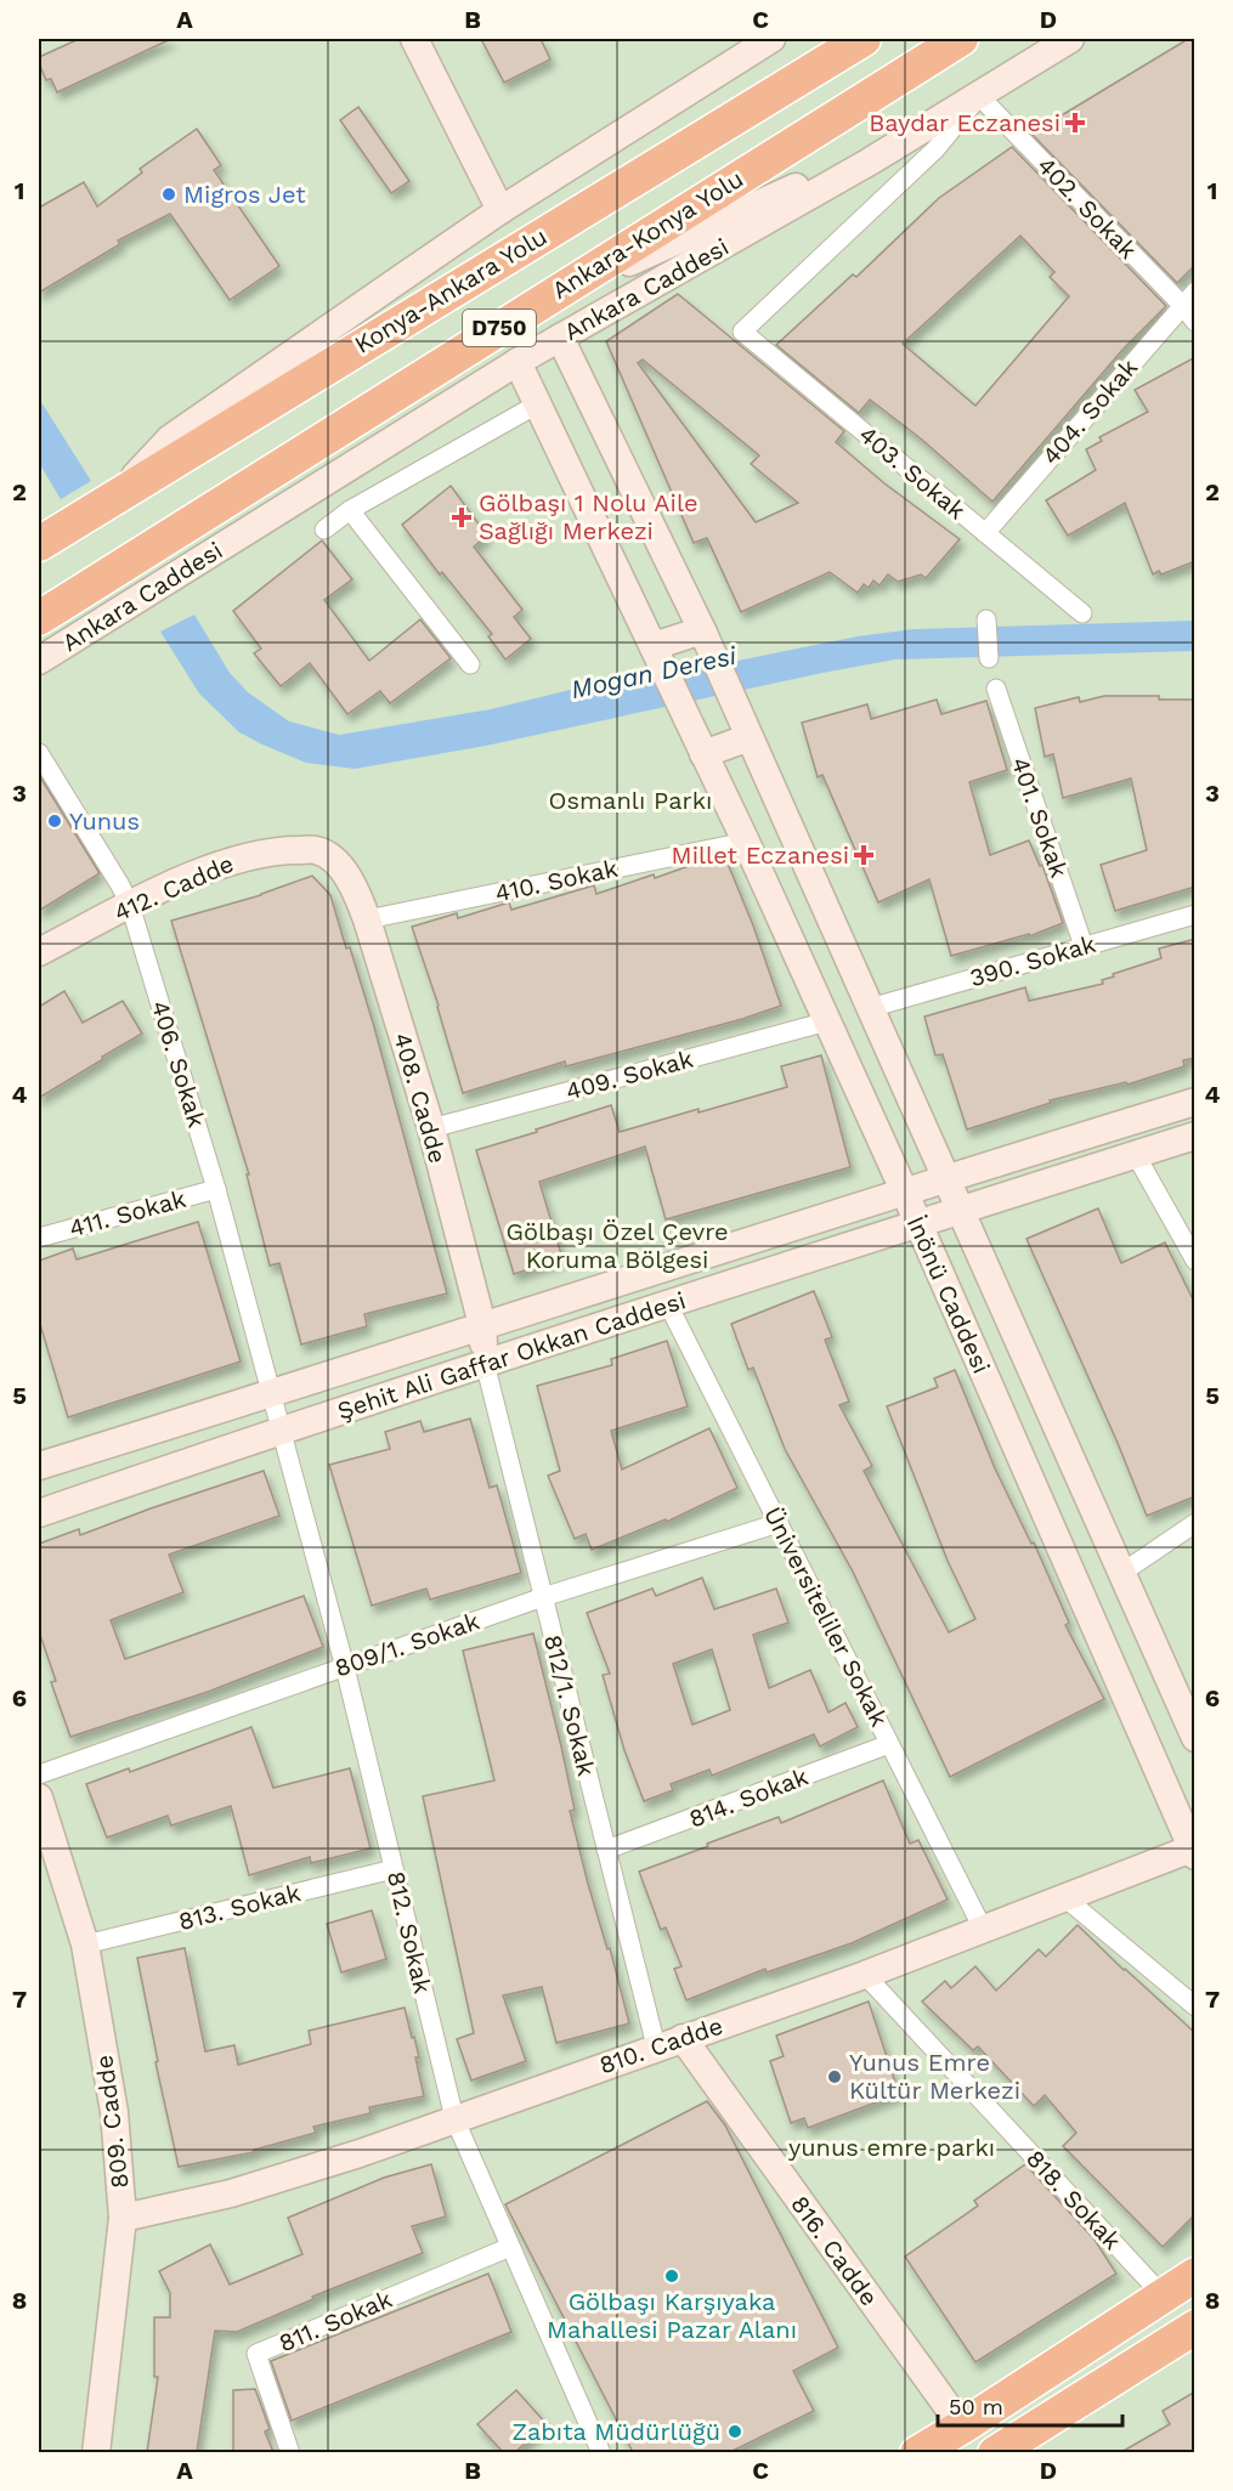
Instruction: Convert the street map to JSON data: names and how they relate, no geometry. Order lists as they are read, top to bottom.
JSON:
{
  "streets": {
    "highway": ["Ankara-Konya Yolu", "Konya-Ankara Yolu", "D750"],
    "street": [
      "402. Sokak",
      "Ankara Caddesi",
      "404. Sokak",
      "403. Sokak",
      "401. Sokak",
      "410. Sokak",
      "412. Cadde",
      "390. Sokak",
      "406. Sokak",
      "409. Sokak",
      "408. Cadde",
      "411. Sokak",
      "İnönü Caddesi",
      "Şehit Ali Gaffar Okkan Caddesi",
      "Üniversiteliler Sokak",
      "809/1. Sokak",
      "812/1. Sokak",
      "814. Sokak",
      "813. Sokak",
      "812. Sokak",
      "810. Cadde",
      "809. Cadde",
      "818. Sokak",
      "816. Cadde",
      "811. Sokak"
    ]
  },
  "crossings": [
    ["402. Sokak", "Ankara Caddesi"],
    ["402. Sokak", "404. Sokak"],
    ["402. Sokak", "403. Sokak"],
    ["Ankara Caddesi", "403. Sokak"],
    ["Ankara Caddesi", "İnönü Caddesi"],
    ["404. Sokak", "403. Sokak"],
    ["401. Sokak", "390. Sokak"],
    ["410. Sokak", "408. Cadde"],
    ["410. Sokak", "İnönü Caddesi"],
    ["412. Cadde", "406. Sokak"],
    ["412. Cadde", "408. Cadde"],
    ["406. Sokak", "411. Sokak"],
    ["406. Sokak", "Şehit Ali Gaffar Okkan Caddesi"],
    ["406. Sokak", "812. Sokak"],
    ["409. Sokak", "408. Cadde"],
    ["409. Sokak", "İnönü Caddesi"],
    ["408. Cadde", "Şehit Ali Gaffar Okkan Caddesi"],
    ["408. Cadde", "812/1. Sokak"],
    ["İnönü Caddesi", "Şehit Ali Gaffar Okkan Caddesi"],
    ["İnönü Caddesi", "810. Cadde"],
    ["Şehit Ali Gaffar Okkan Caddesi", "Üniversiteliler Sokak"],
    ["Şehit Ali Gaffar Okkan Caddesi", "812/1. Sokak"],
    ["Şehit Ali Gaffar Okkan Caddesi", "812. Sokak"],
    ["Üniversiteliler Sokak", "809/1. Sokak"],
    ["Üniversiteliler Sokak", "814. Sokak"],
    ["Üniversiteliler Sokak", "810. Cadde"],
    ["809/1. Sokak", "812/1. Sokak"],
    ["809/1. Sokak", "812. Sokak"],
    ["812/1. Sokak", "814. Sokak"],
    ["812/1. Sokak", "810. Cadde"],
    ["813. Sokak", "812. Sokak"],
    ["813. Sokak", "809. Cadde"],
    ["812. Sokak", "810. Cadde"],
    ["812. Sokak", "811. Sokak"],
    ["810. Cadde", "809. Cadde"],
    ["810. Cadde", "818. Sokak"],
    ["810. Cadde", "816. Cadde"]
  ],
  "water": ["Mogan Deresi"],
  "parks": ["Osmanlı Parkı", "Gölbaşı Özel Çevre Koruma Bölgesi", "yunus emre parkı"],
  "places": {
    "health": ["Baydar Eczanesi", "Gölbaşı 1 Nolu Aile Sağlığı Merkezi", "Millet Eczanesi"],
    "other": [
      "Migros Jet",
      "Yunus",
      "Yunus Emre Kültür Merkezi",
      "Gölbaşı Karşıyaka Mahallesi Pazar Alanı",
      "Zabıta Müdürlüğü"
    ]
  },
  "scale_bar": "50 m",
  "grid": {
    "columns": [
      "A",
      "B",
      "C",
      "D"
    ],
    "rows": [
      "1",
      "2",
      "3",
      "4",
      "5",
      "6",
      "7",
      "8"
    ]
  }
}
